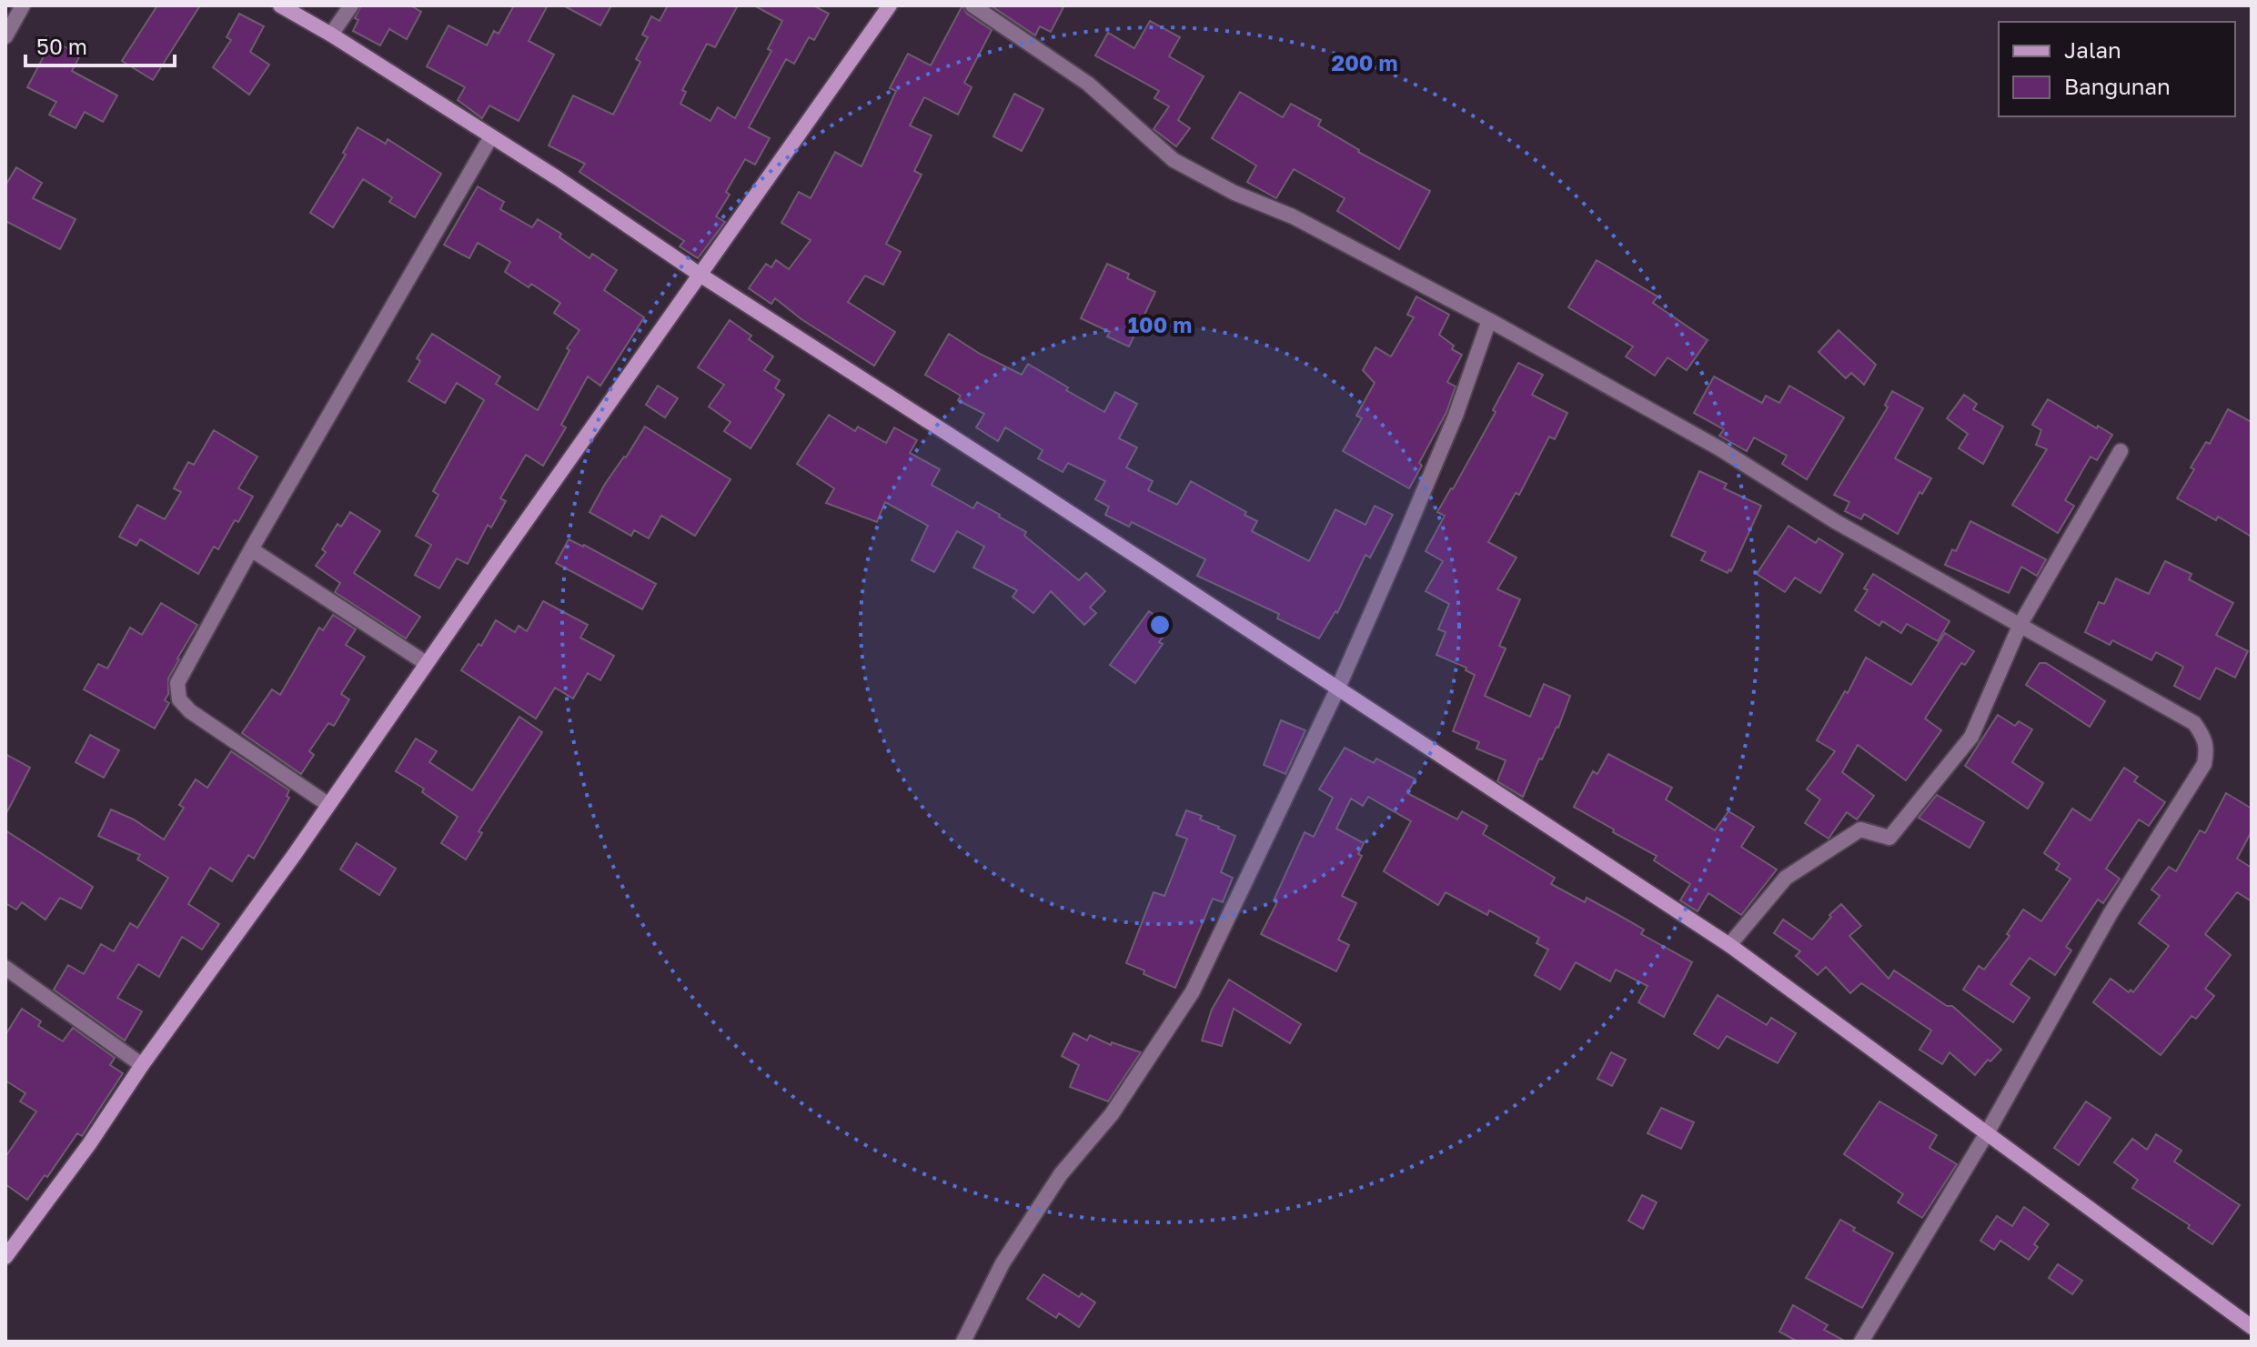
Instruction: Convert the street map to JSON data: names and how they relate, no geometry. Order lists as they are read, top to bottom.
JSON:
{
  "legend": ["Jalan", "Bangunan"],
  "scale_bar": "50 m",
  "rings": ["200 m", "100 m"]
}
